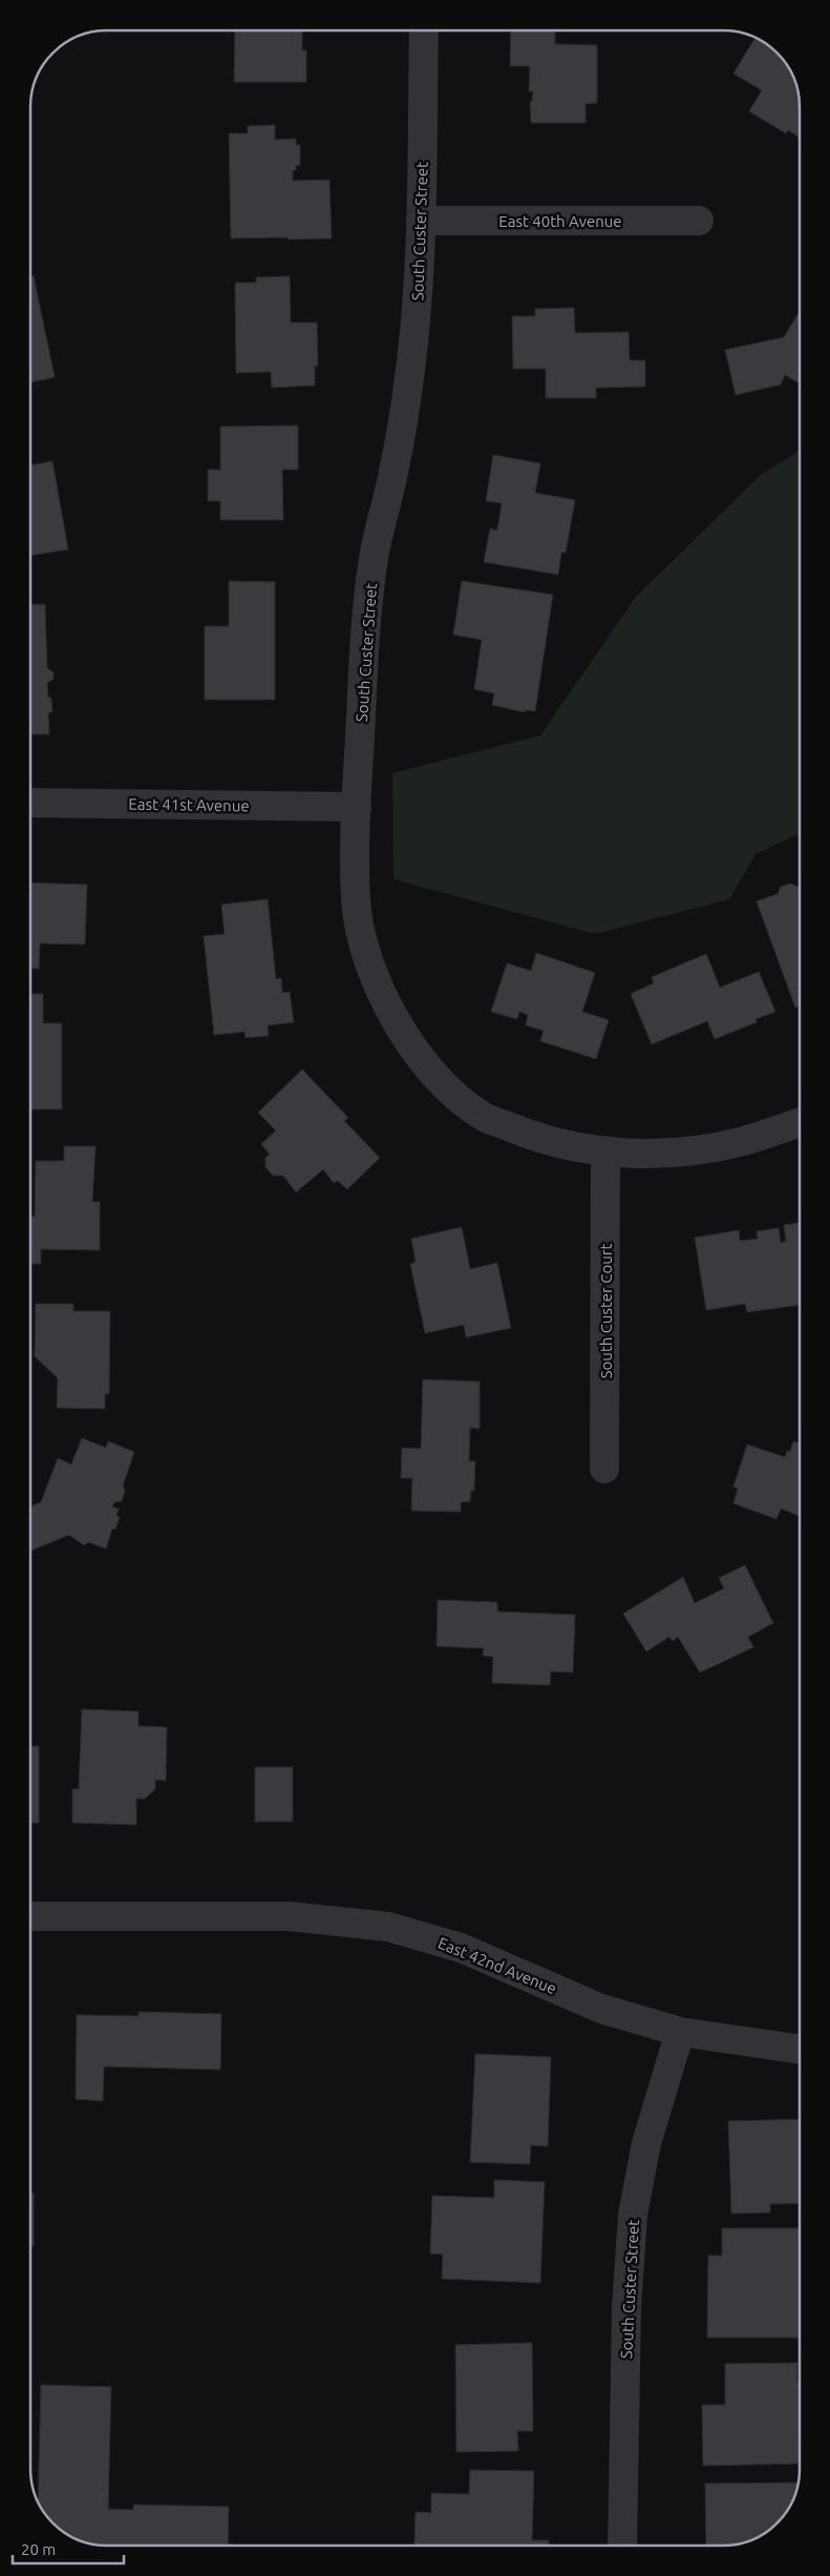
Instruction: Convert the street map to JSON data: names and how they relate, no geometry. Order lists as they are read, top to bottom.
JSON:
{
  "streets": {
    "street": [
      "East 40th Avenue",
      "South Custer Street",
      "East 41st Avenue",
      "South Custer Court",
      "East 42nd Avenue"
    ]
  },
  "crossings": [
    ["East 40th Avenue", "South Custer Street"],
    ["South Custer Street", "East 41st Avenue"],
    ["South Custer Street", "South Custer Court"],
    ["South Custer Street", "East 42nd Avenue"]
  ],
  "scale_bar": "20 m"
}
